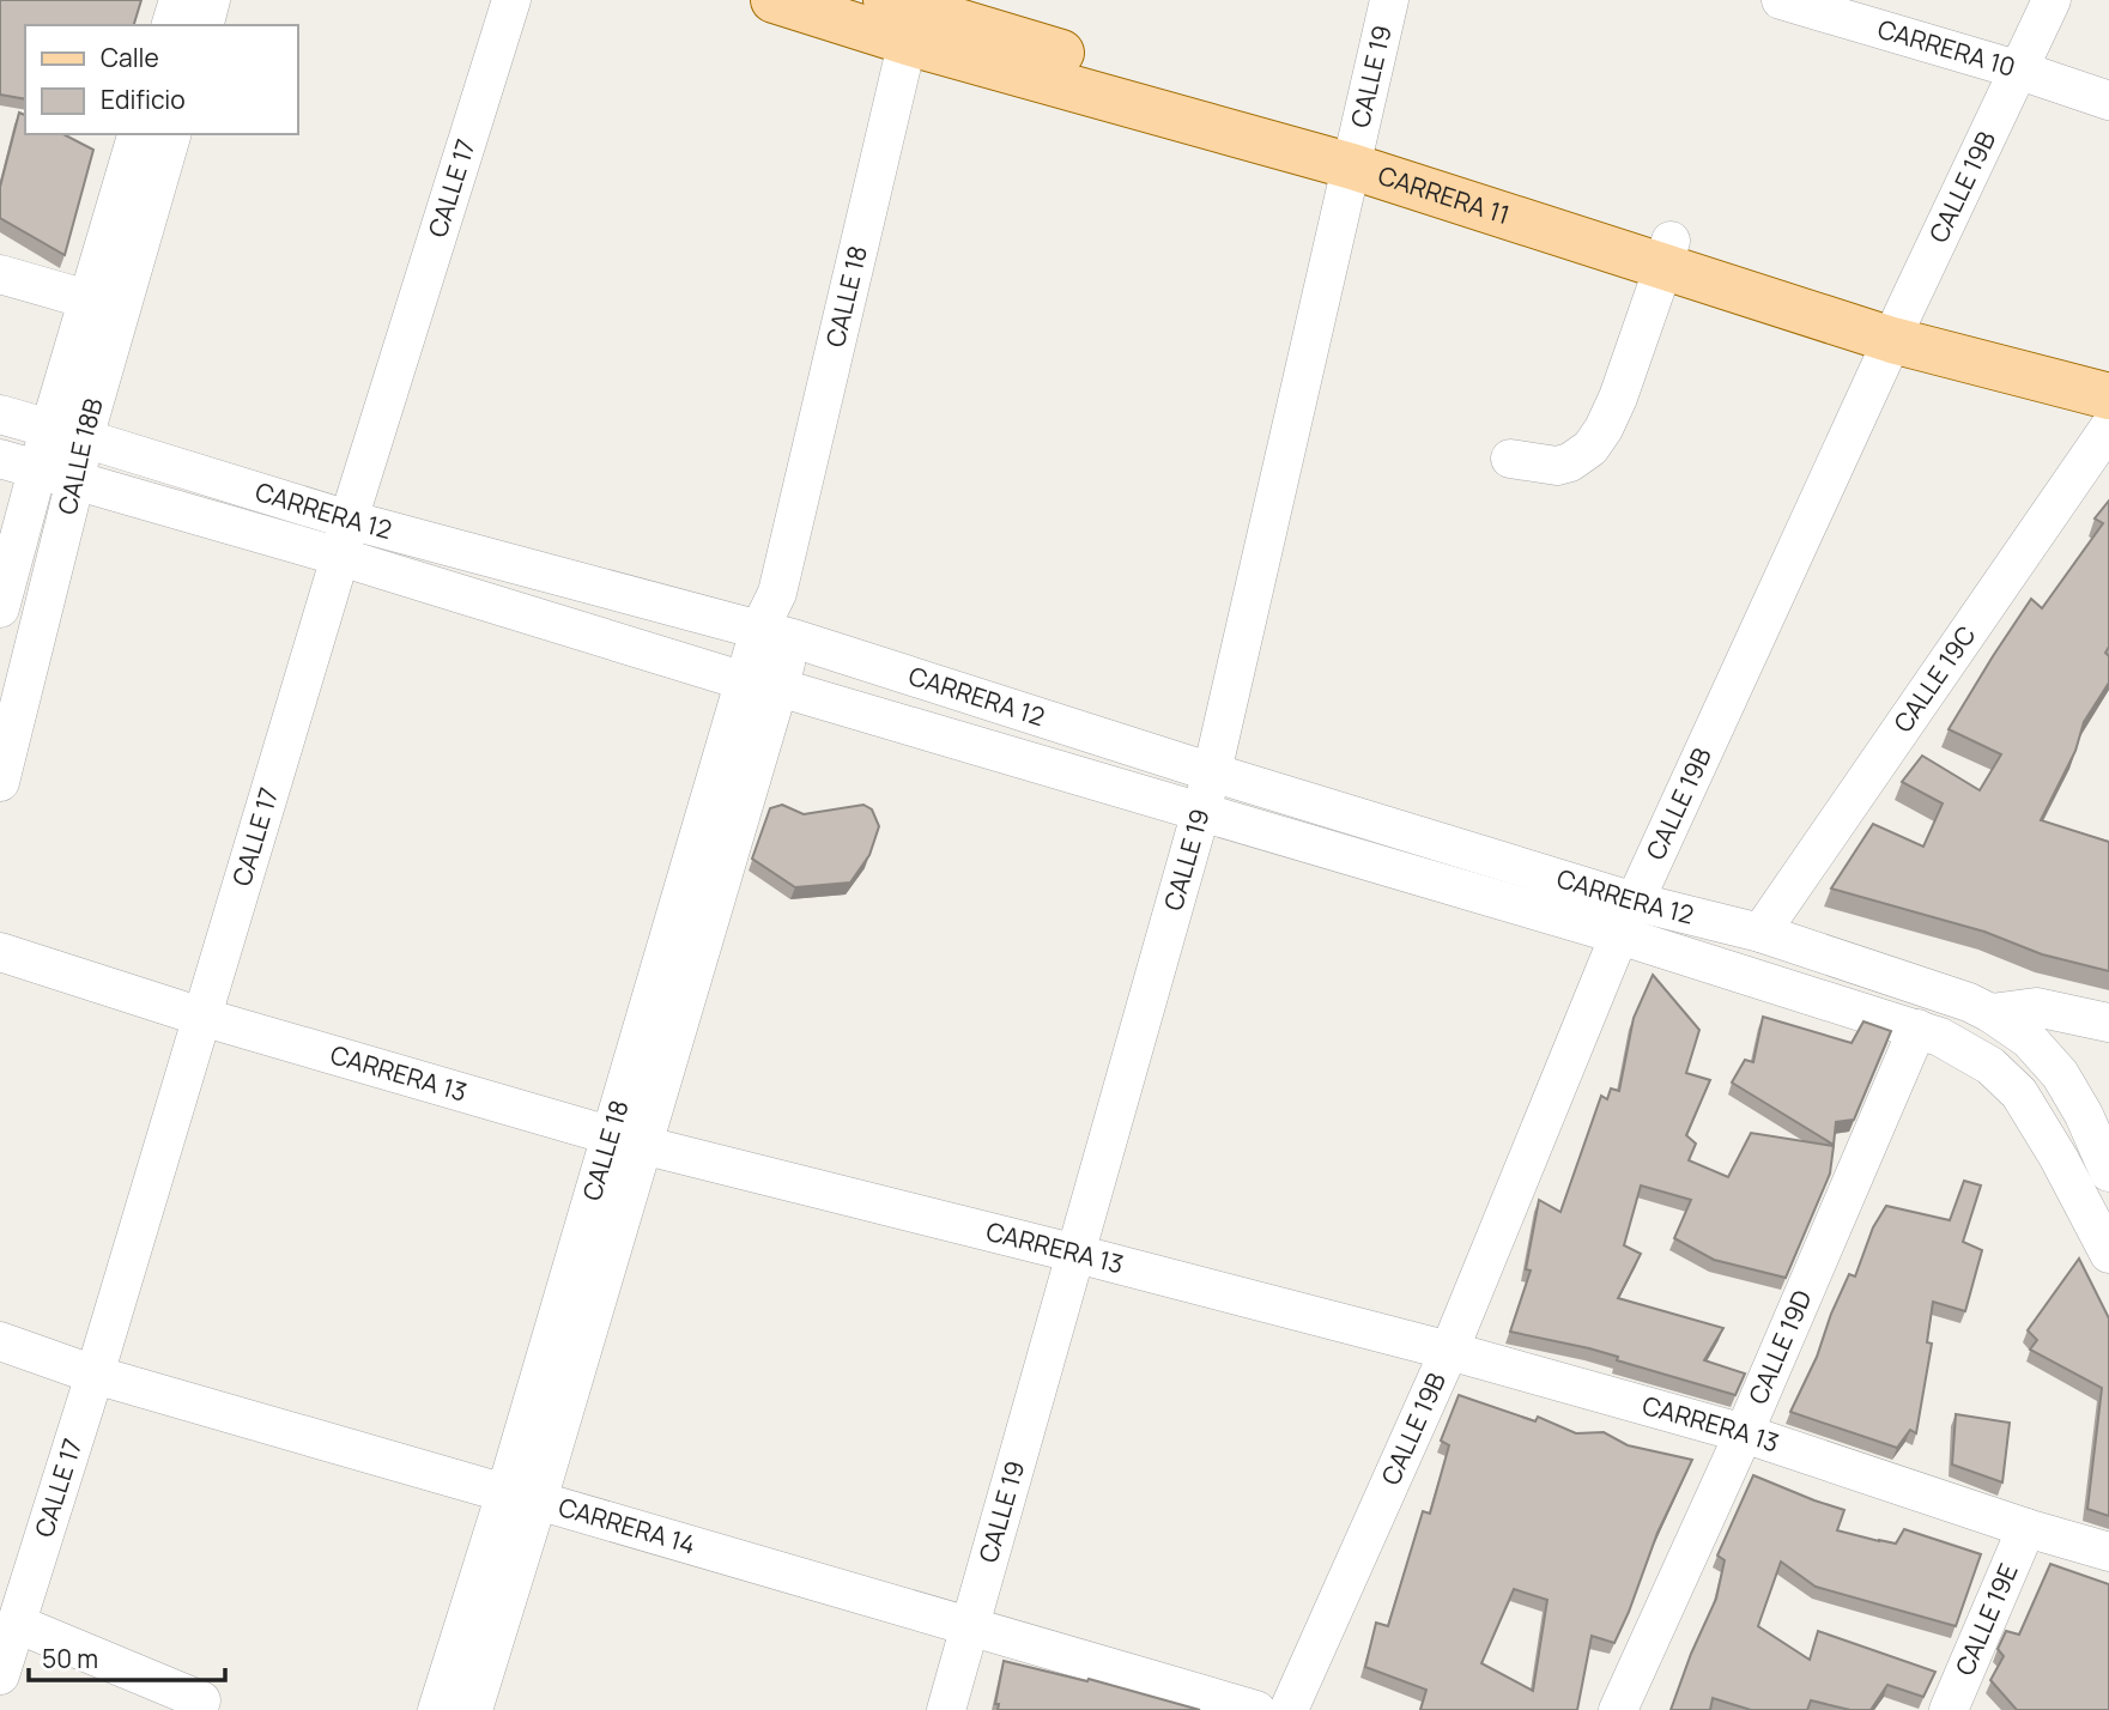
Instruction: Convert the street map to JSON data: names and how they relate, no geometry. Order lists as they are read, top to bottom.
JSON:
{
  "streets": {
    "main road": ["CARRERA 11"],
    "street": [
      "CARRERA 10",
      "CALLE 19",
      "CALLE 19B",
      "CALLE 17",
      "CALLE 18",
      "CALLE 18B",
      "CARRERA 12",
      "CALLE 19C",
      "CARRERA 13",
      "CALLE 19D",
      "CARRERA 14",
      "CALLE 19E"
    ]
  },
  "crossings": [
    ["CARRERA 10", "CALLE 19B"],
    ["CALLE 19", "CARRERA 11"],
    ["CALLE 19", "CARRERA 12"],
    ["CALLE 19", "CARRERA 13"],
    ["CALLE 19", "CARRERA 14"],
    ["CALLE 19B", "CARRERA 11"],
    ["CALLE 19B", "CARRERA 12"],
    ["CALLE 19B", "CARRERA 13"],
    ["CALLE 17", "CARRERA 12"],
    ["CALLE 17", "CARRERA 13"],
    ["CALLE 17", "CARRERA 14"],
    ["CARRERA 11", "CALLE 18"],
    ["CALLE 18", "CARRERA 12"],
    ["CALLE 18", "CARRERA 13"],
    ["CALLE 18", "CARRERA 14"],
    ["CALLE 18B", "CARRERA 12"],
    ["CARRERA 12", "CALLE 19C"],
    ["CARRERA 12", "CALLE 19D"],
    ["CARRERA 13", "CALLE 19D"],
    ["CARRERA 13", "CALLE 19E"]
  ],
  "legend": ["Calle", "Edificio"],
  "scale_bar": "50 m"
}
